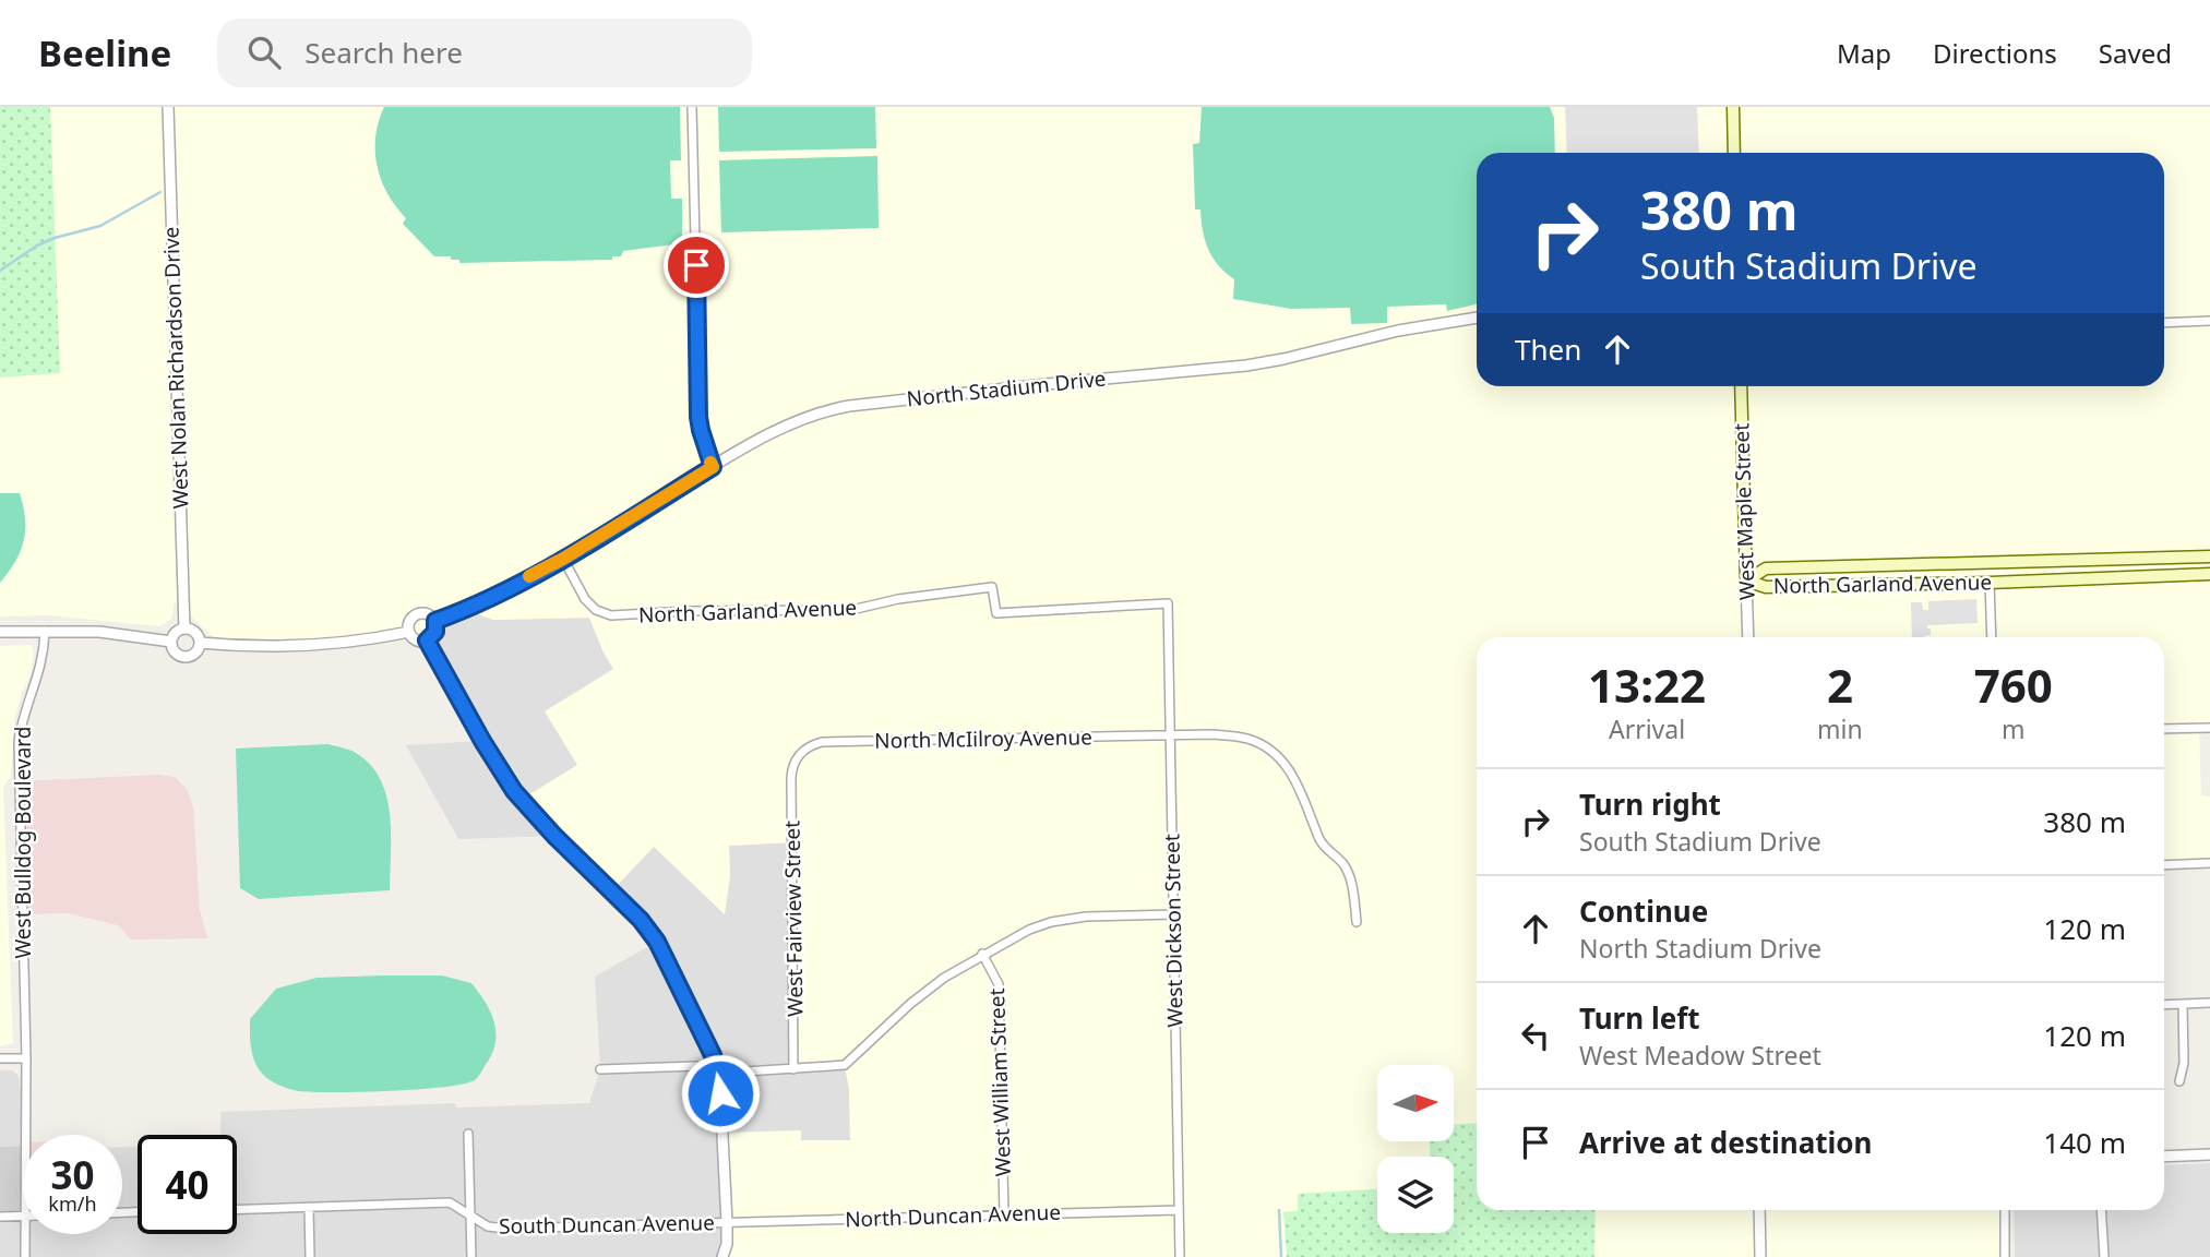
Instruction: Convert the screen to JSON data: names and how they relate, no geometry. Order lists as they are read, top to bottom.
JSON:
{
  "streets": {
    "main road": ["West Maple Street", "North Garland Avenue"],
    "street": [
      "West Nolan Richardson Drive",
      "North Stadium Drive",
      "North McIilroy Avenue",
      "West Bulldog Boulevard",
      "West Fairview Street",
      "West Dickson Street",
      "West William Street",
      "North Duncan Avenue",
      "South Duncan Avenue"
    ]
  },
  "crossings": [
    ["North Stadium Drive", "North Garland Avenue"],
    ["West Maple Street", "North Garland Avenue"],
    ["North Garland Avenue", "West Dickson Street"],
    ["North McIilroy Avenue", "West Fairview Street"],
    ["North McIilroy Avenue", "West Dickson Street"],
    ["West Dickson Street", "North Duncan Avenue"],
    ["West William Street", "North Duncan Avenue"],
    ["North Duncan Avenue", "South Duncan Avenue"]
  ],
  "north": "right",
  "page": {
    "header": "Beeline",
    "search": "Search here",
    "nav": ["Map", "Directions", "Saved"],
    "turn": ["380 m", "South Stadium Drive"],
    "then": "Then",
    "eta": [
      "13:22",
      "Arrival",
      "2",
      "min",
      "760",
      "m"
    ],
    "list": [
      {
        "name": "Turn right",
        "note": "South Stadium Drive",
        "value": "380 m"
      },
      {
        "name": "Continue",
        "note": "North Stadium Drive",
        "value": "120 m"
      },
      {
        "name": "Turn left",
        "note": "West Meadow Street",
        "value": "120 m"
      },
      {
        "name": "Arrive at destination",
        "value": "140 m"
      }
    ],
    "speed": "30 km/h",
    "limit": "40"
  }
}
